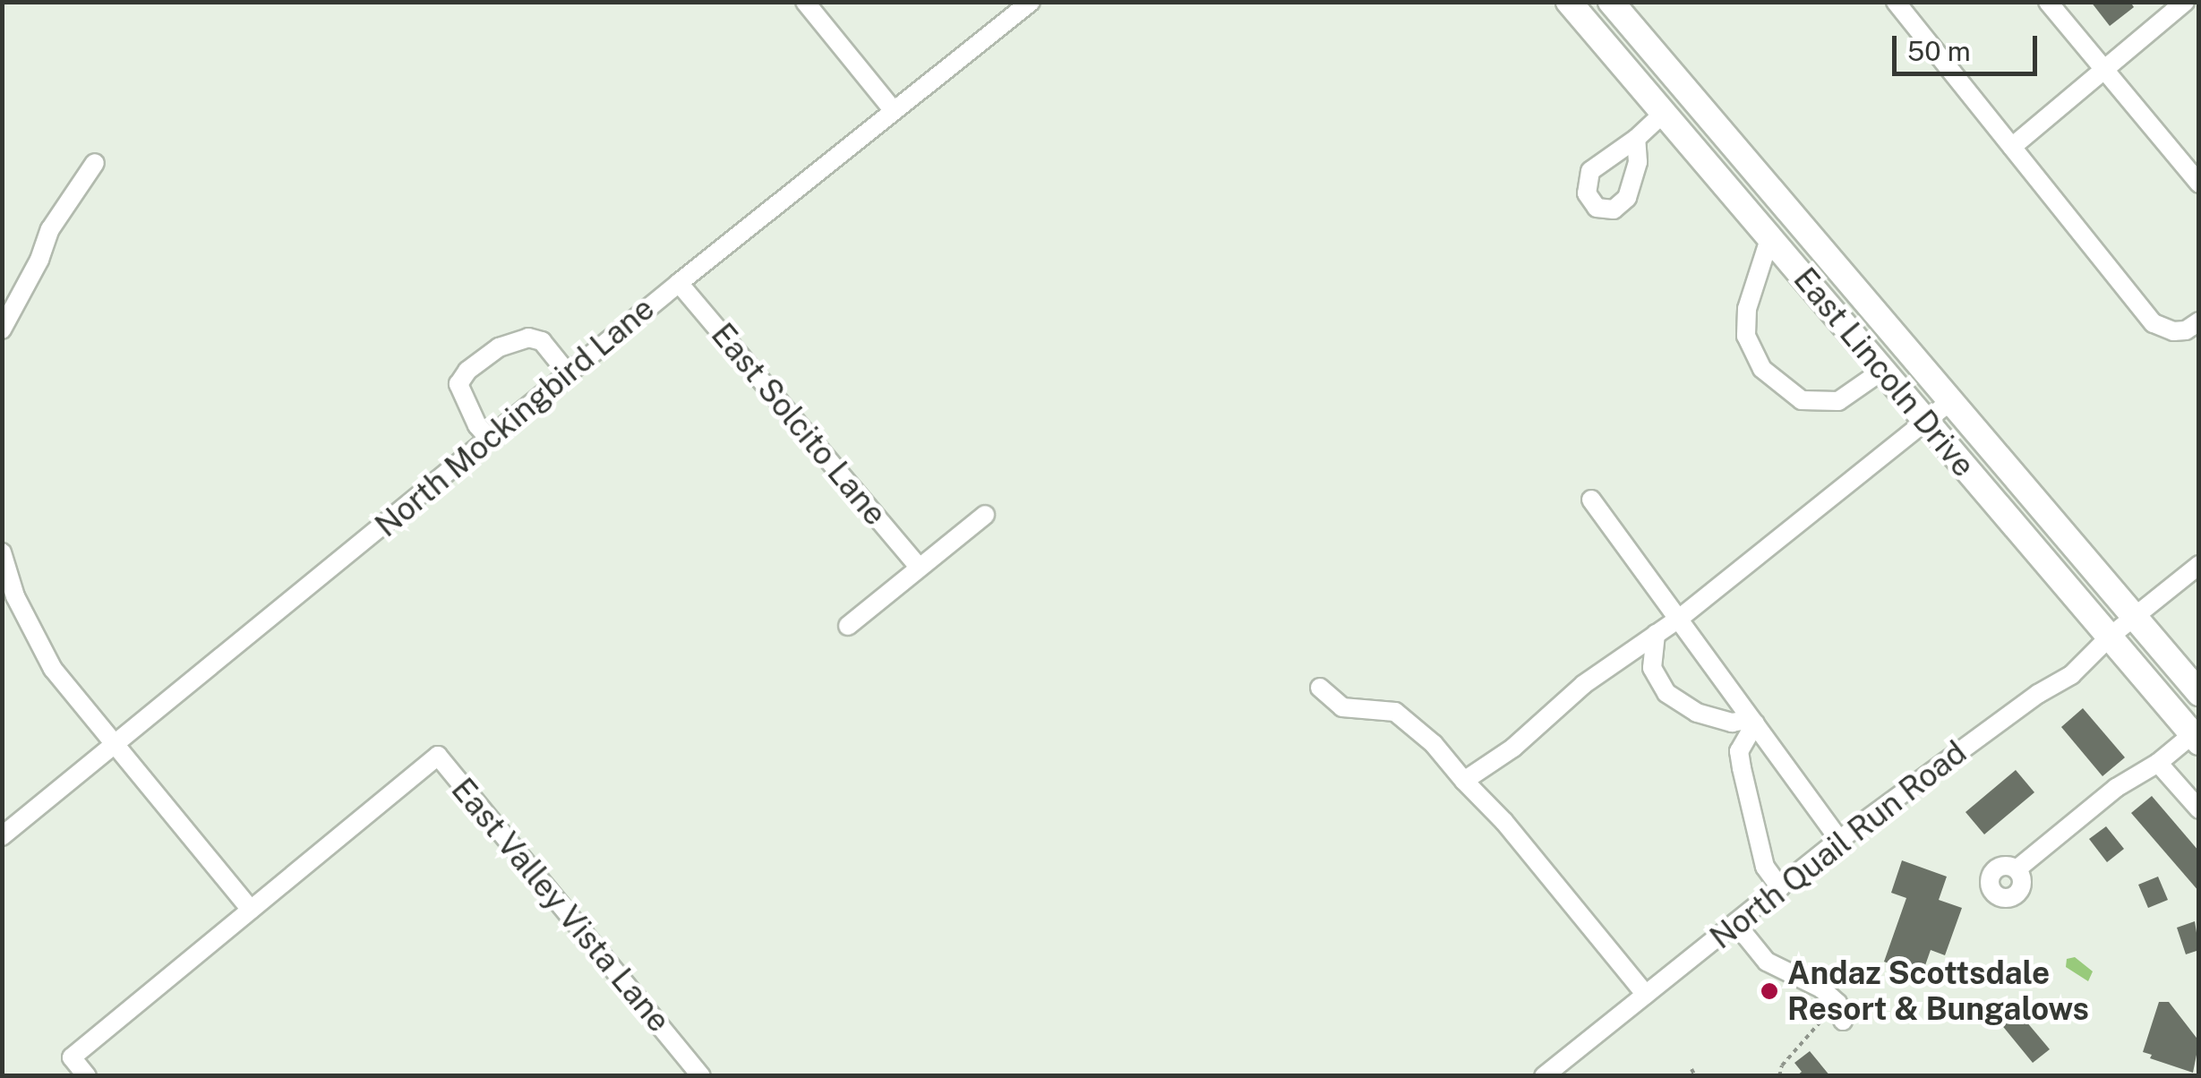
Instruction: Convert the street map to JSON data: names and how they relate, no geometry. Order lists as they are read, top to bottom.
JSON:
{
  "streets": {
    "main road": ["East Lincoln Drive"],
    "street": [
      "North Mockingbird Lane",
      "East Solcito Lane",
      "North Quail Run Road",
      "East Valley Vista Lane"
    ]
  },
  "crossings": [
    ["East Lincoln Drive", "North Quail Run Road"],
    ["North Mockingbird Lane", "East Solcito Lane"]
  ],
  "places": ["Andaz Scottsdale Resort & Bungalows"],
  "scale_bar": "50 m"
}
